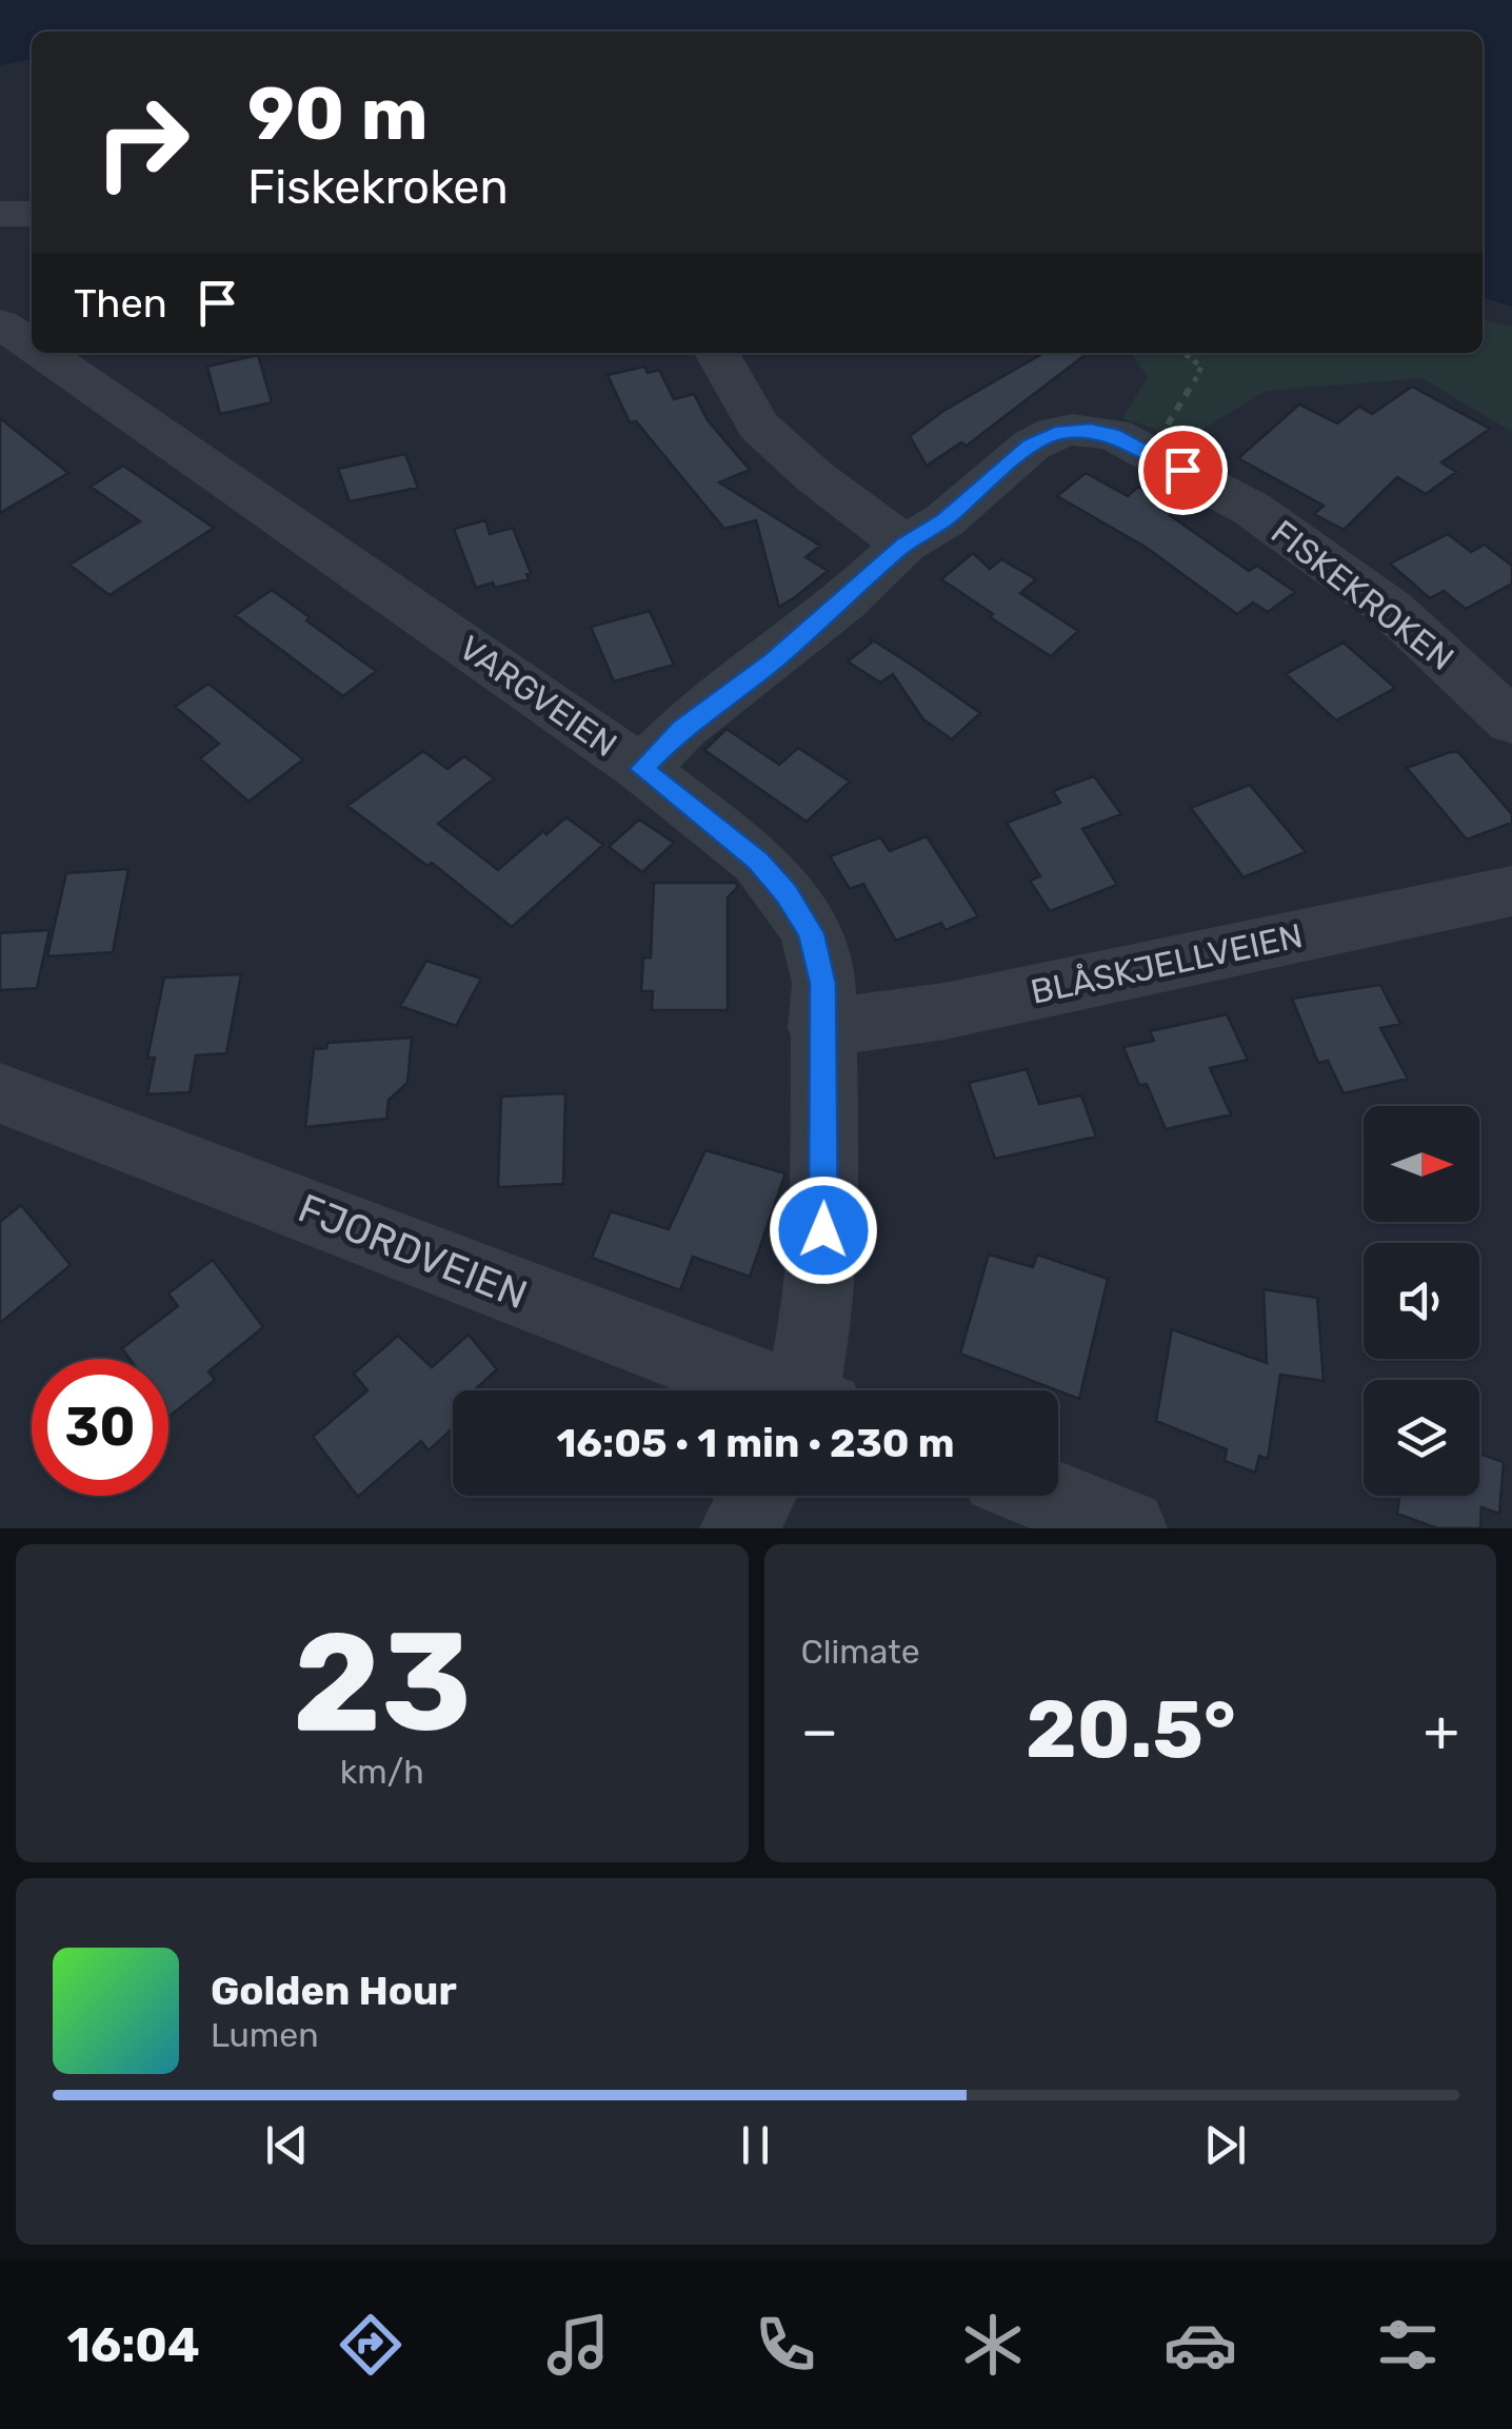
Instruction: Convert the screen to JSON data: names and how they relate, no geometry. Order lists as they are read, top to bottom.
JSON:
{
  "streets": {
    "street": [
      "FISKEKROKEN",
      "VARGVEIEN",
      "BLÅSKJELLVEIEN",
      "FJORDVEIEN"
    ]
  },
  "crossings": [
    ["FISKEKROKEN", "VARGVEIEN"],
    ["VARGVEIEN", "BLÅSKJELLVEIEN"]
  ],
  "north": "right",
  "page": {
    "turn": ["90 m", "Fiskekroken"],
    "then": "Then",
    "limit": "30",
    "trip": "16:05 · 1 min · 230 m",
    "tile": [
      ["23", "km/h"],
      "Climate"
    ],
    "heat": ["−", "20.5°", "+"],
    "song": ["Golden Hour", "Lumen"],
    "tabs": "16:04"
  }
}
